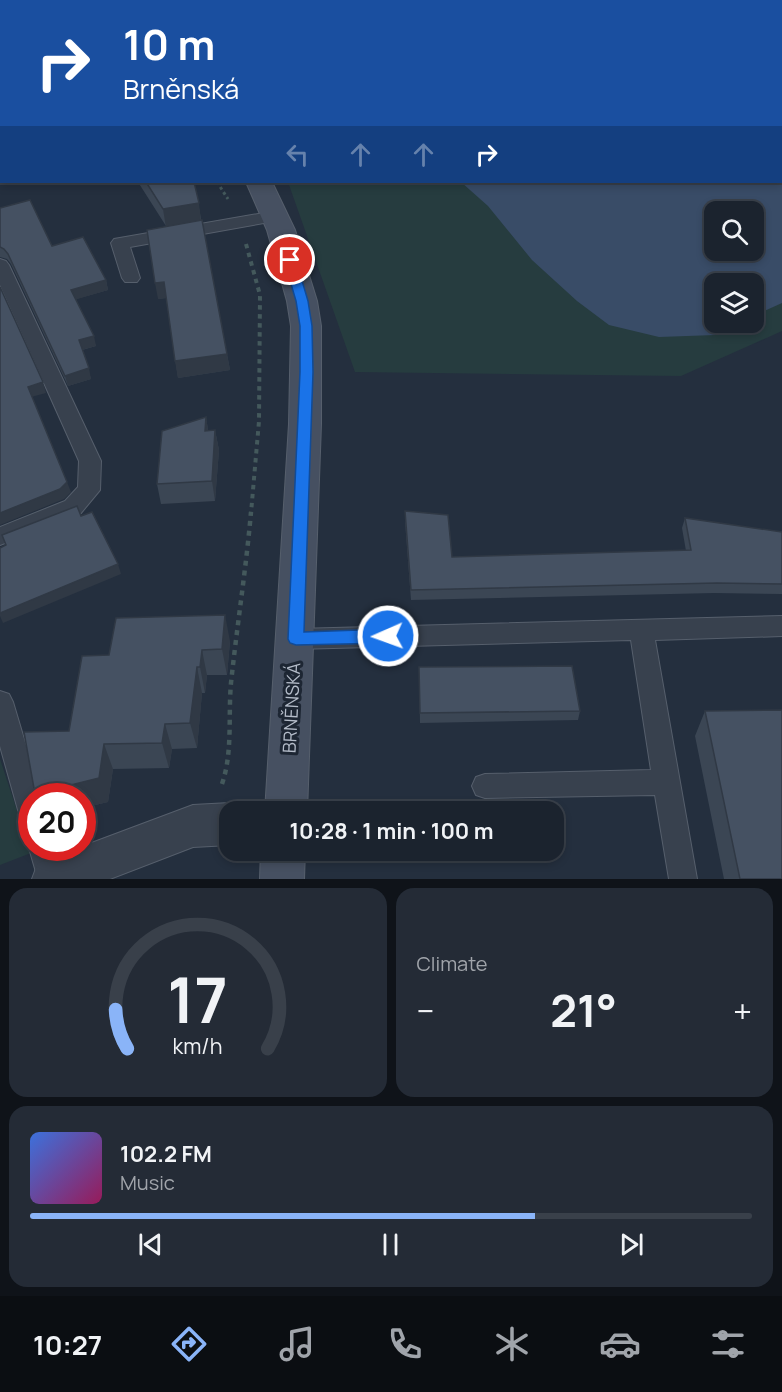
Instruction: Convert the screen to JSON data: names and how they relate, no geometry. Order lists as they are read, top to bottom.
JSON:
{
  "streets": {
    "main road": ["BRNĚNSKÁ"]
  },
  "page": {
    "turn": ["10 m", "Brněnská"],
    "limit": "20",
    "trip": "10:28 · 1 min · 100 m",
    "tile": "Climate",
    "heat": ["−", "21°", "+"],
    "song": ["102.2 FM", "Music"],
    "tabs": "10:27",
    "gauge": ["17", "km/h"]
  }
}
